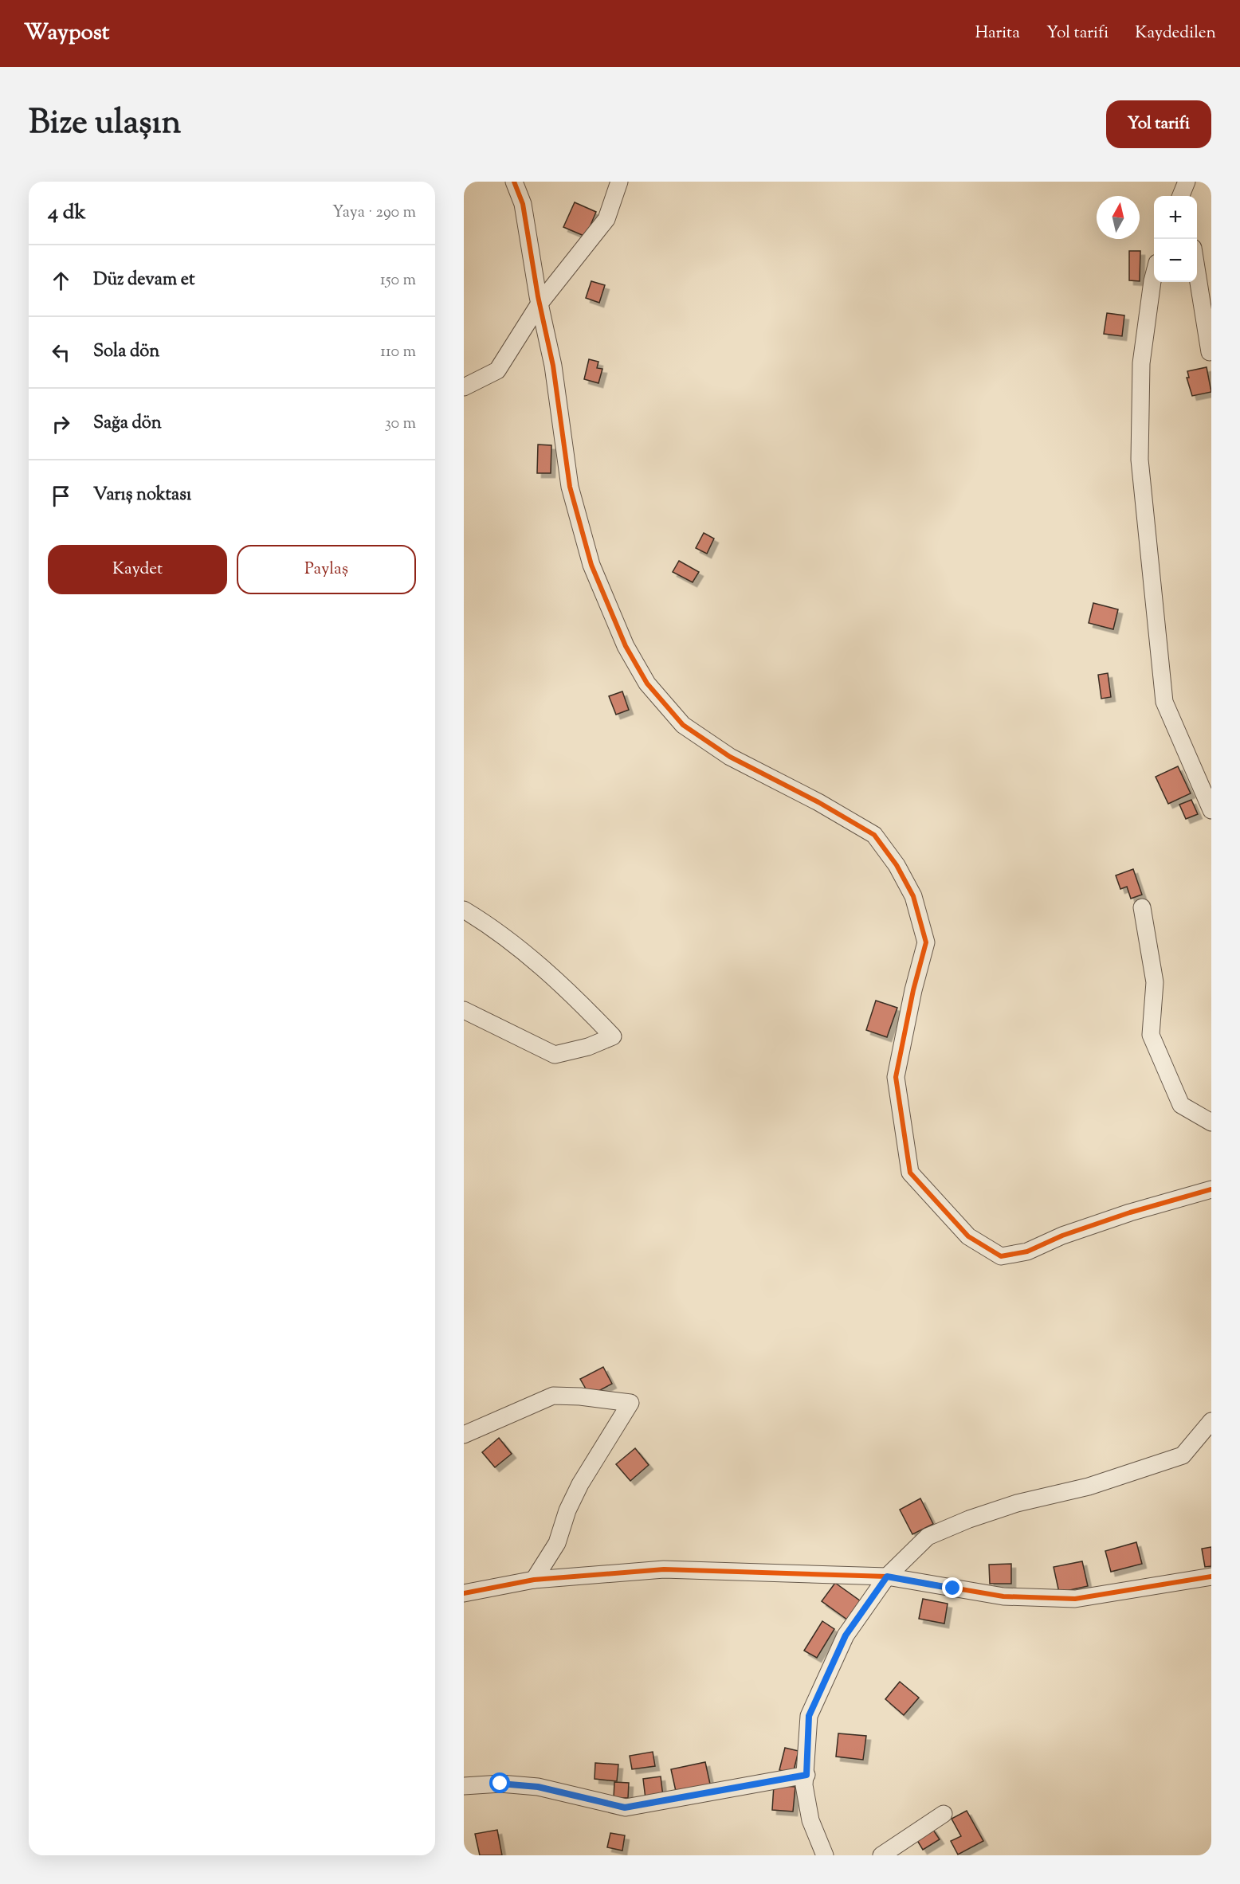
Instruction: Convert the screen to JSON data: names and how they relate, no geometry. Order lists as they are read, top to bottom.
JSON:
{
  "north": "top",
  "page": {
    "header": "Waypost",
    "nav": ["Harita", "Yol tarifi", "Kaydedilen"],
    "title": "Bize ulaşın",
    "buttons": [
      "Yol tarifi",
      ["Kaydet", "Paylaş"]
    ],
    "heading": ["4 dk", "Yaya · 290 m"],
    "map_buttons": ["+", "−"],
    "list": [
      ["Düz devam et", "150 m"],
      ["Sola dön", "110 m"],
      ["Sağa dön", "30 m"],
      "Varış noktası"
    ]
  }
}
